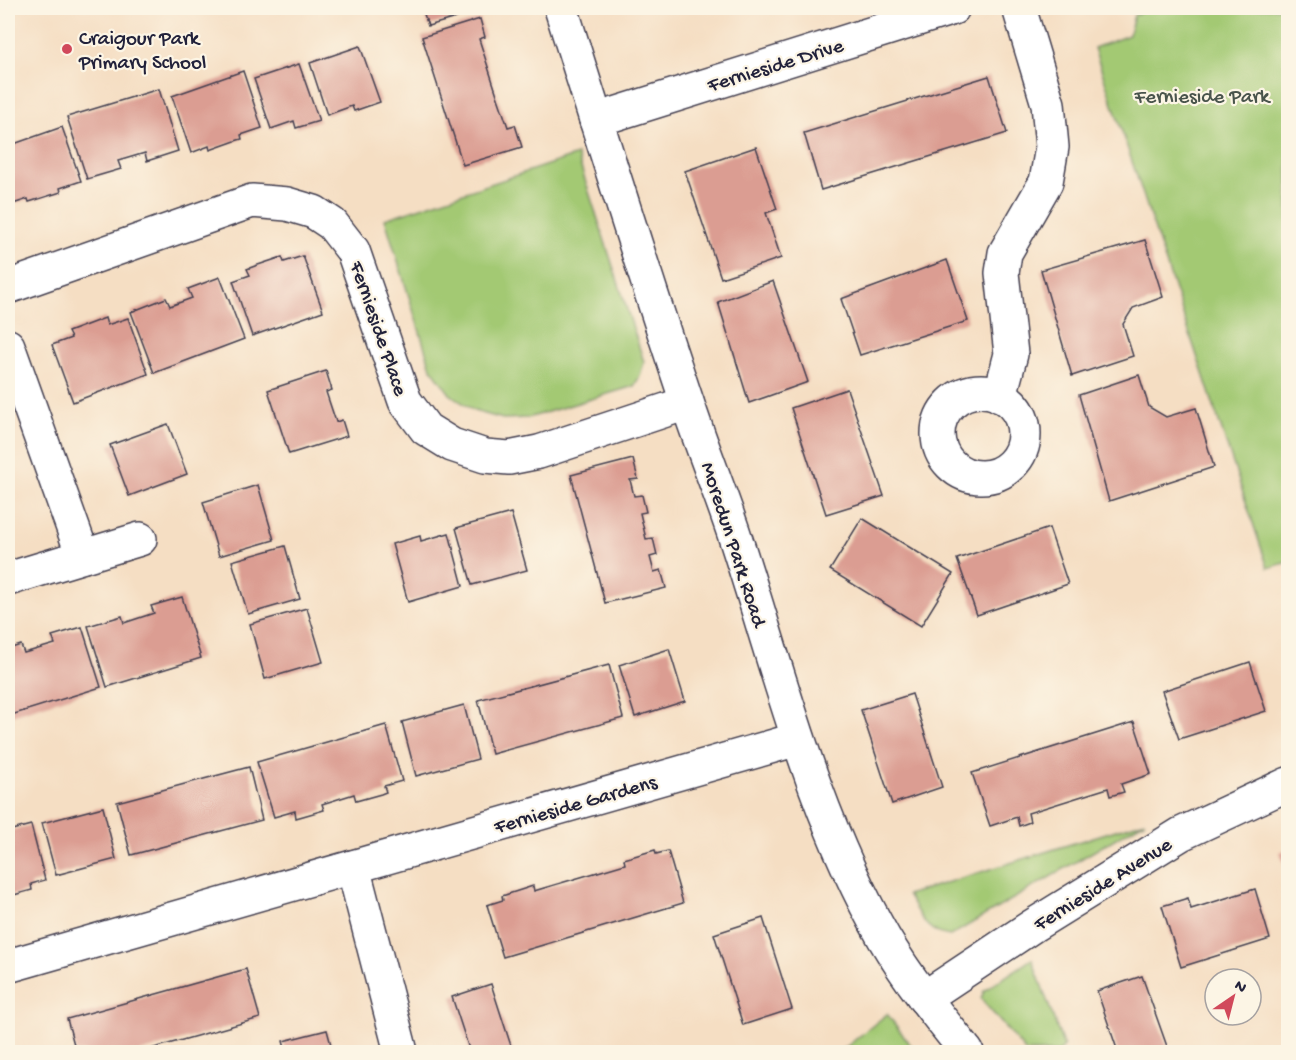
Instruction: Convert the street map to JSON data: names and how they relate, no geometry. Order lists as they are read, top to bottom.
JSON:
{
  "streets": {
    "street": [
      "Fernieside Drive",
      "Fernieside Place",
      "Moredun Park Road",
      "Fernieside Gardens",
      "Fernieside Avenue"
    ]
  },
  "crossings": [
    ["Fernieside Drive", "Moredun Park Road"],
    ["Fernieside Place", "Moredun Park Road"],
    ["Moredun Park Road", "Fernieside Gardens"],
    ["Moredun Park Road", "Fernieside Avenue"]
  ],
  "parks": ["Fernieside Park"],
  "places": ["Craigour Park Primary School"],
  "north": "top right"
}
